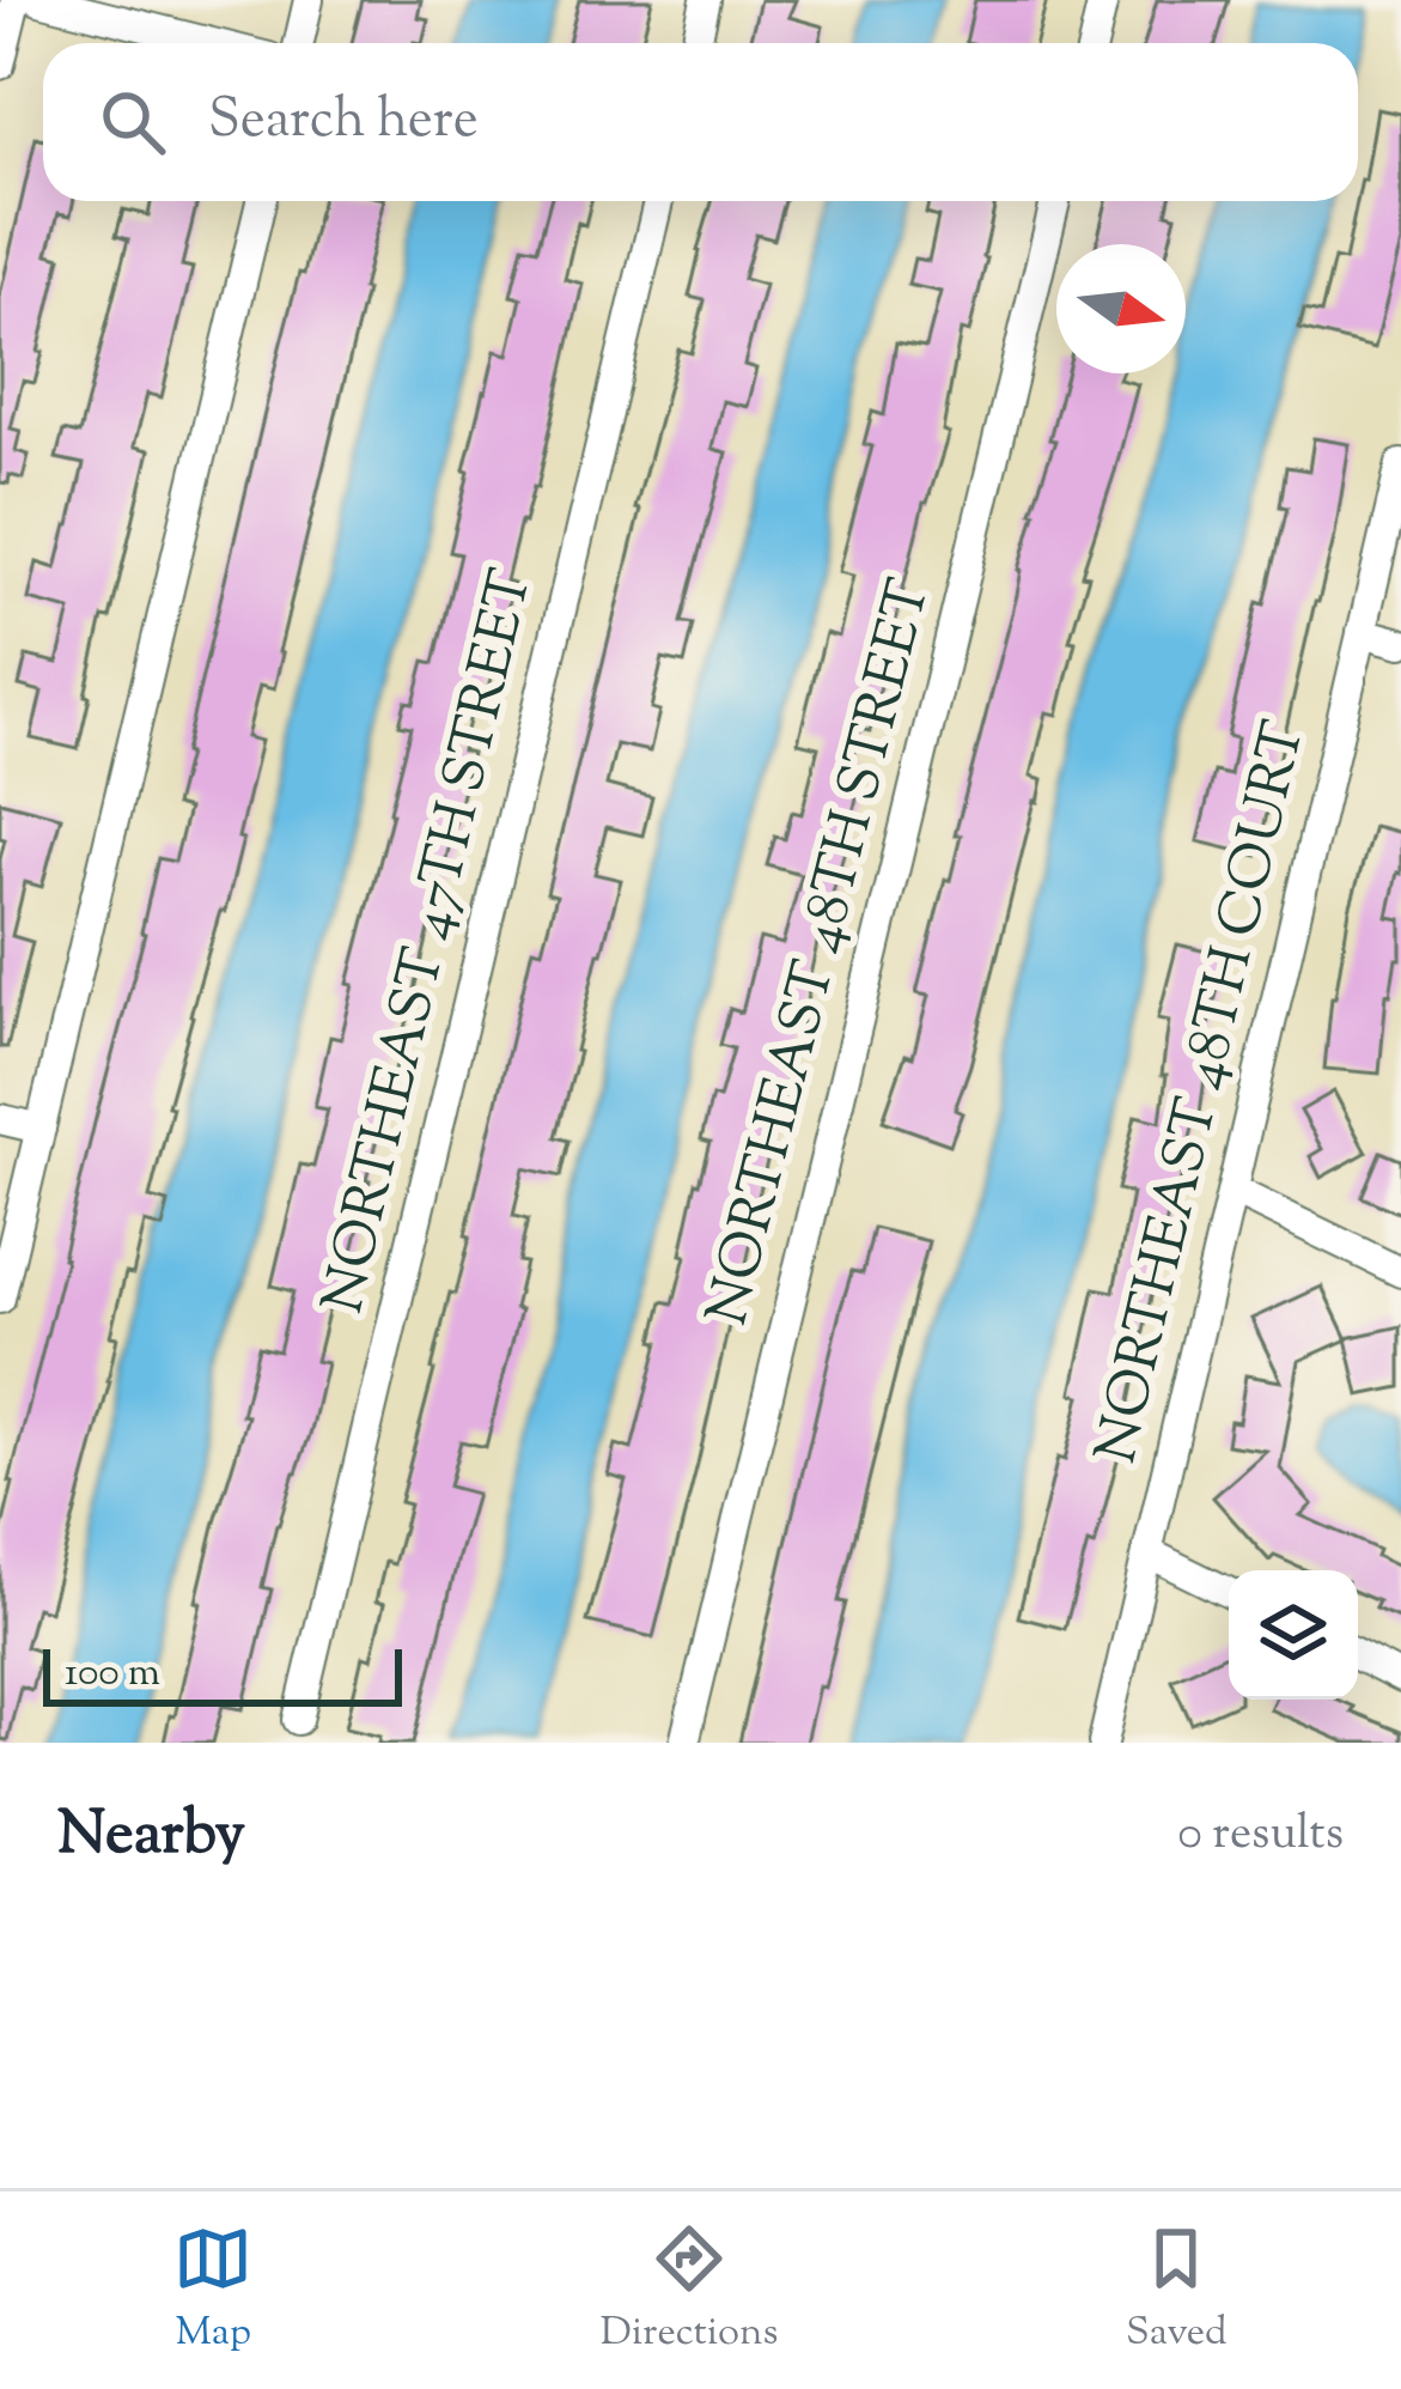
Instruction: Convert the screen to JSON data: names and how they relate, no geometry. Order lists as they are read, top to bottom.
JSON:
{
  "streets": {
    "street": ["NORTHEAST 47TH STREET", "NORTHEAST 48TH STREET", "NORTHEAST 48TH COURT"]
  },
  "scale_bar": "100 m",
  "north": "right",
  "page": {
    "search": "Search here",
    "scale": "100 m",
    "heading": ["Nearby", "0 results"],
    "nav": ["Map", "Directions", "Saved"]
  }
}
